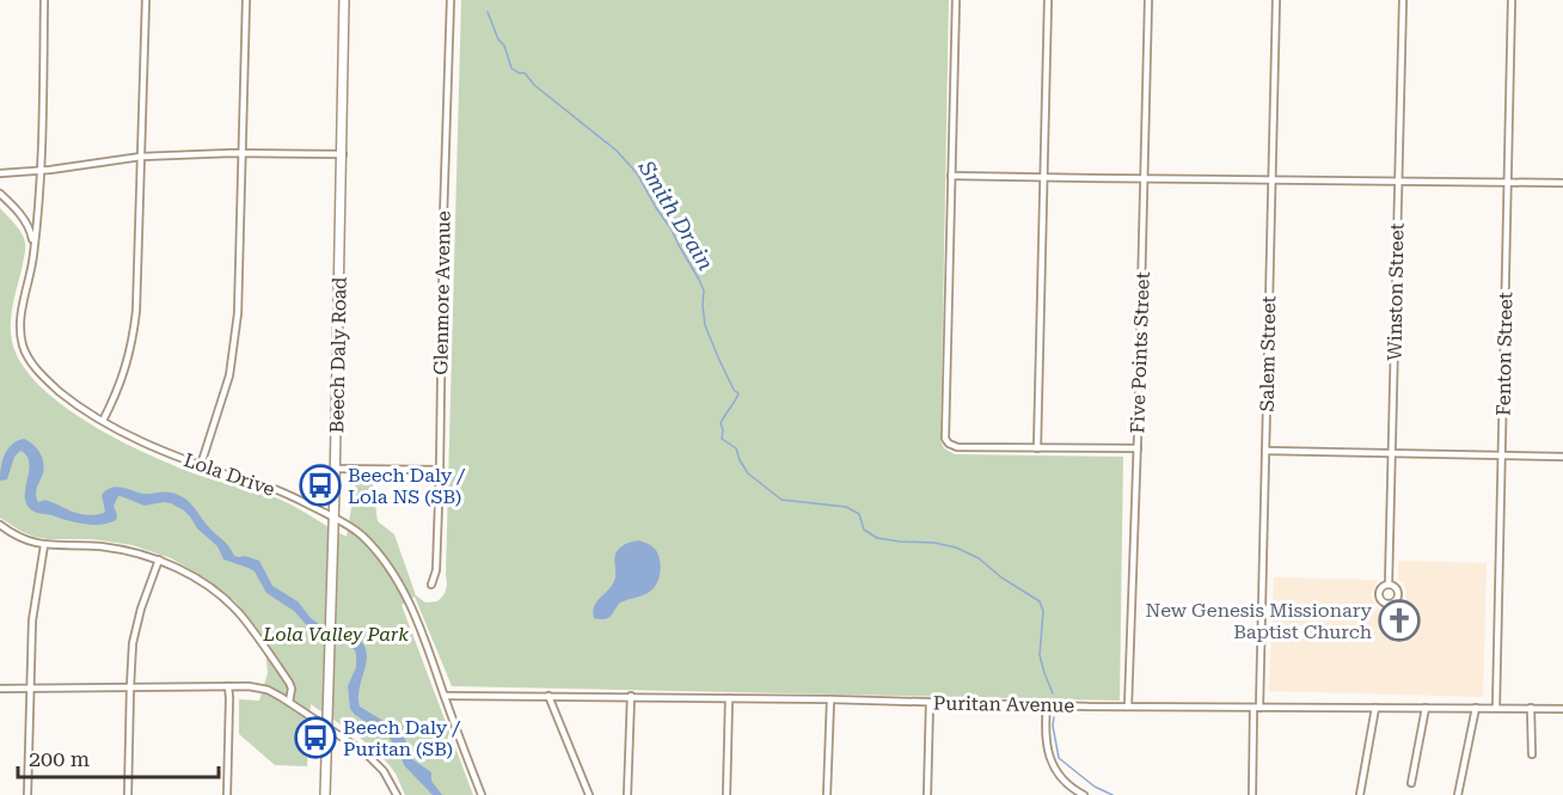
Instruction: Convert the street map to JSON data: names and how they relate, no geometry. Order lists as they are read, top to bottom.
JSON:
{
  "streets": {
    "main road": ["Beech Daly Road"],
    "street": [
      "Winston Street",
      "Glenmore Avenue",
      "Five Points Street",
      "Salem Street",
      "Fenton Street",
      "Lola Drive",
      "Puritan Avenue"
    ]
  },
  "crossings": [
    ["Five Points Street", "Puritan Avenue"],
    ["Salem Street", "Puritan Avenue"],
    ["Fenton Street", "Puritan Avenue"],
    ["Beech Daly Road", "Lola Drive"],
    ["Lola Drive", "Puritan Avenue"]
  ],
  "water": ["Smith Drain"],
  "parks": ["Lola Valley Park"],
  "places": {
    "bus stop": ["Beech Daly / Lola NS (SB)", "Beech Daly / Puritan (SB)"],
    "church": ["New Genesis Missionary Baptist Church"]
  },
  "scale_bar": "200 m"
}
